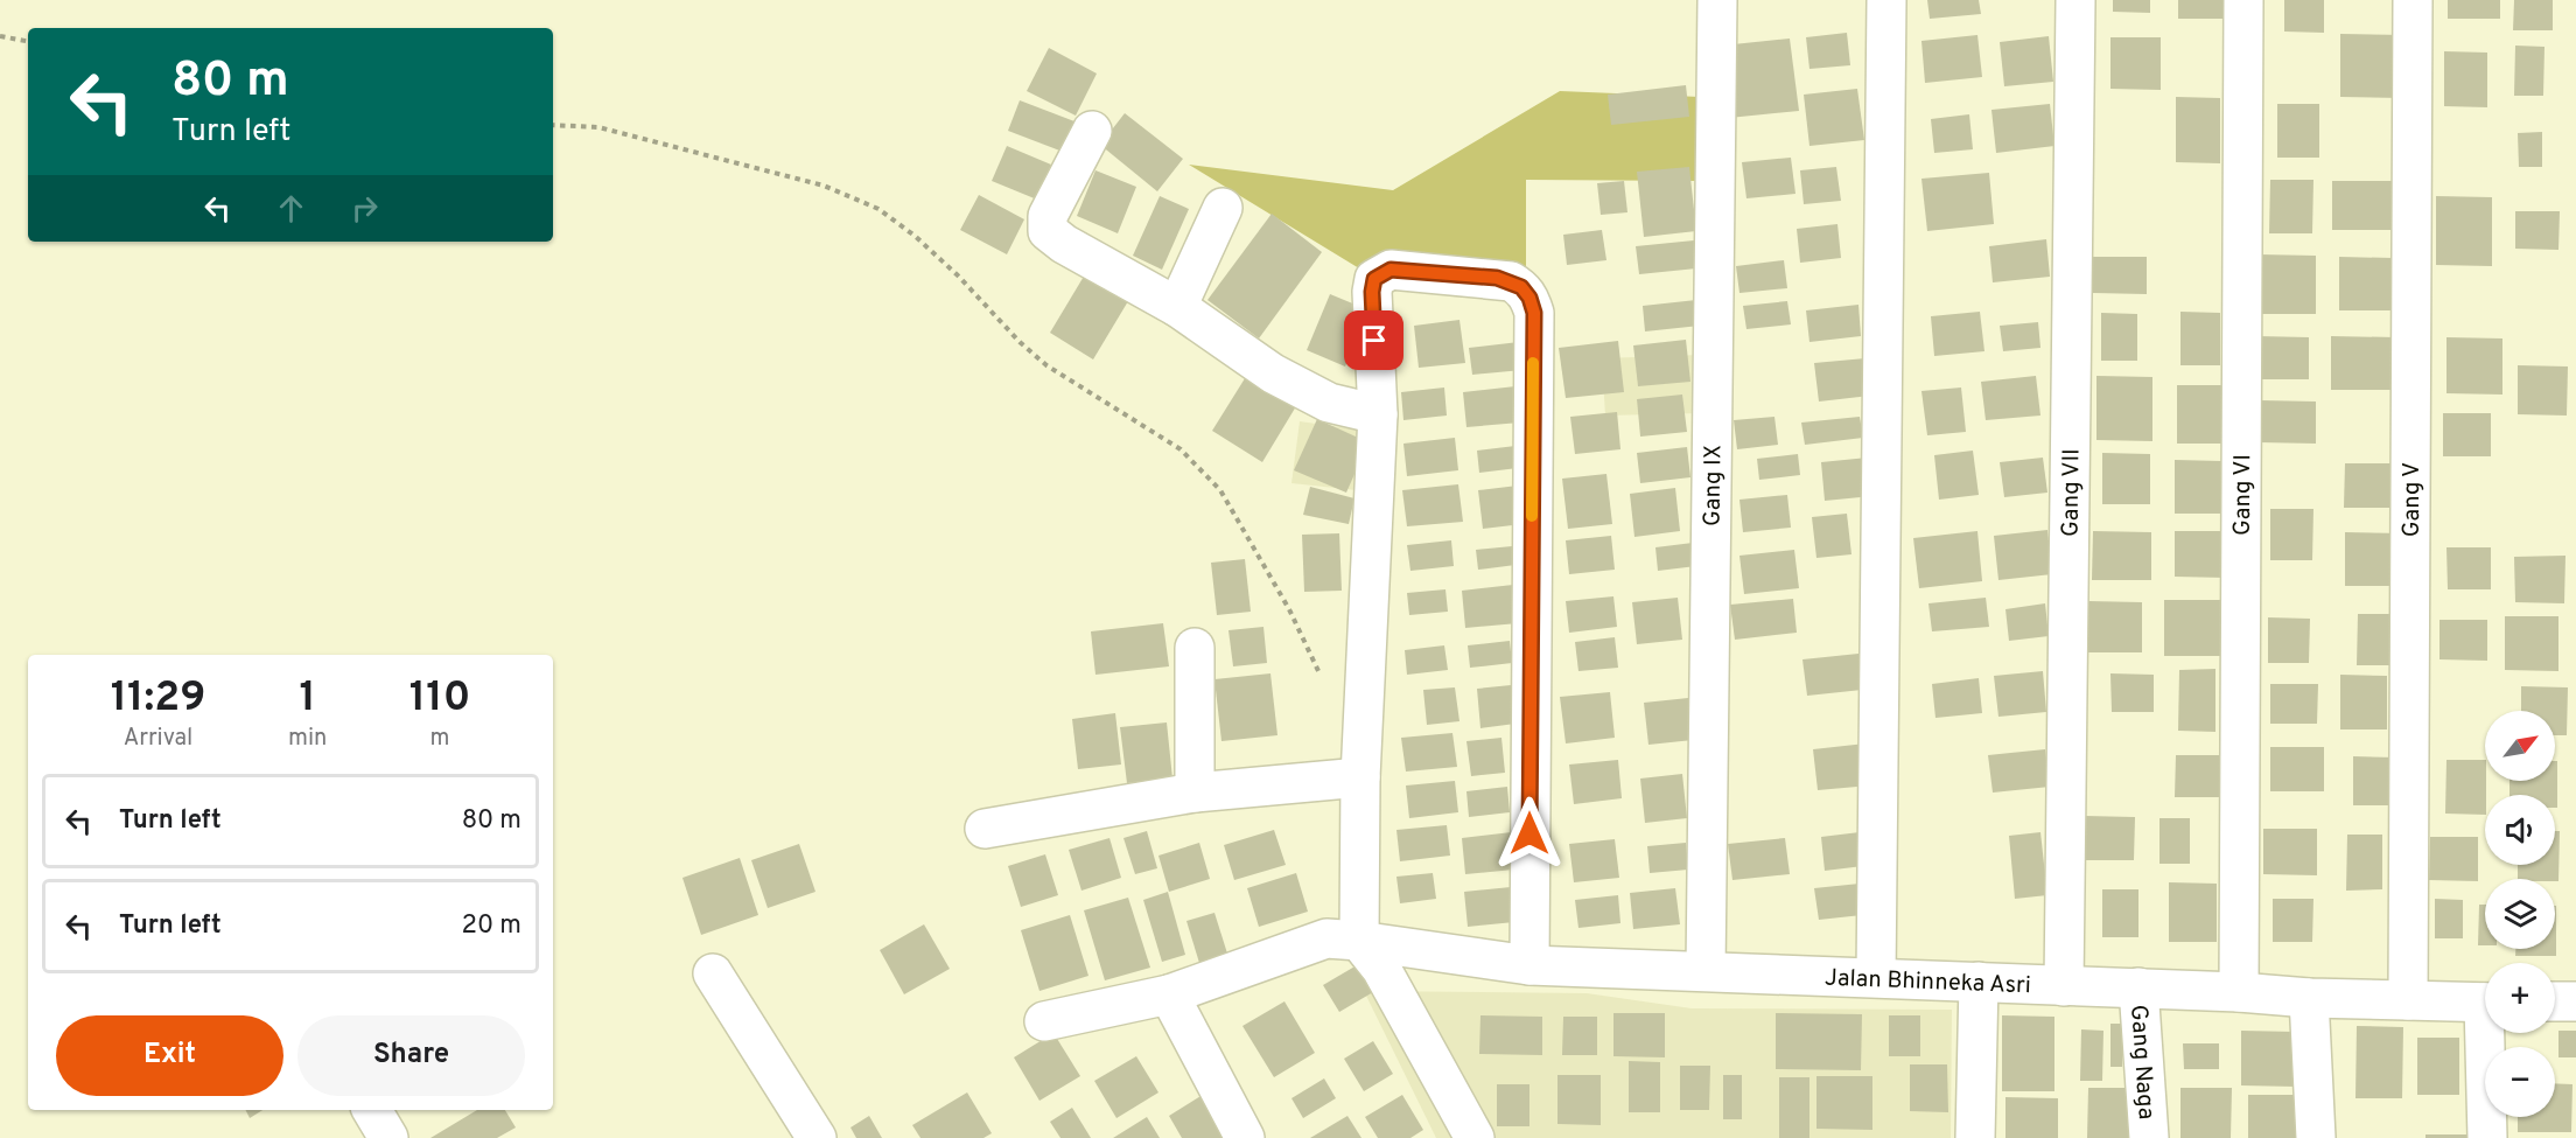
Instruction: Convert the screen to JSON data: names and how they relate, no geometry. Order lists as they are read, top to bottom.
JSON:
{
  "streets": {
    "street": [
      "Gang IX",
      "Gang VII",
      "Gang VI",
      "Gang V",
      "Jalan Bhinneka Asri",
      "Gang Naga"
    ]
  },
  "crossings": [
    ["Gang IX", "Jalan Bhinneka Asri"],
    ["Gang VII", "Jalan Bhinneka Asri"],
    ["Gang VI", "Jalan Bhinneka Asri"],
    ["Gang V", "Jalan Bhinneka Asri"],
    ["Jalan Bhinneka Asri", "Gang Naga"]
  ],
  "north": "top right",
  "page": {
    "turn": ["80 m", "Turn left"],
    "eta": [
      "11:29",
      "Arrival",
      "1",
      "min",
      "110",
      "m"
    ],
    "map_buttons": ["+", "−"],
    "list": [
      {
        "name": "Turn left",
        "value": "80 m"
      },
      {
        "name": "Turn left",
        "value": "20 m"
      }
    ],
    "buttons": ["Exit", "Share"]
  }
}
